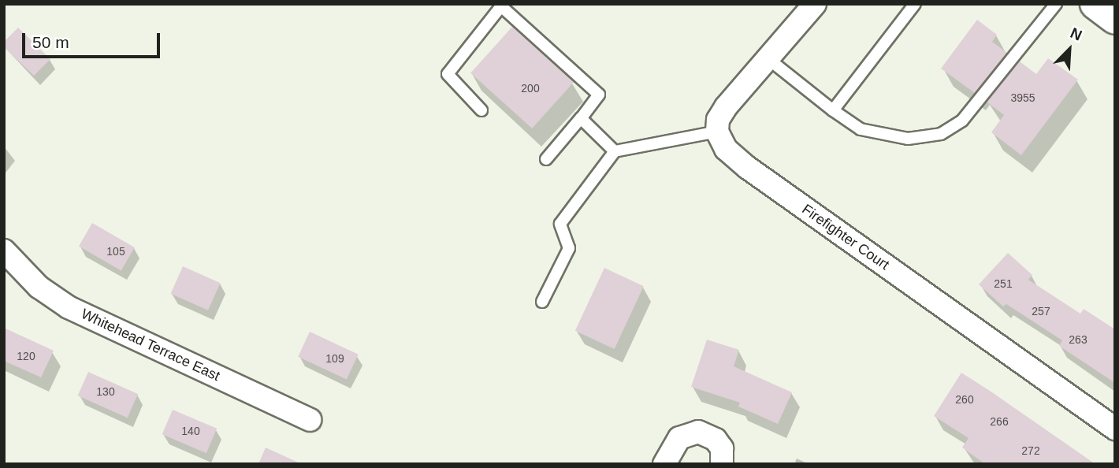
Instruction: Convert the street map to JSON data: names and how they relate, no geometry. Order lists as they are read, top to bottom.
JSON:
{
  "streets": {
    "street": ["Firefighter Court", "Whitehead Terrace East"]
  },
  "house_numbers": [
    "200",
    "3955",
    "105",
    "251",
    "257",
    "263",
    "120",
    "109",
    "130",
    "260",
    "266",
    "140",
    "272"
  ],
  "scale_bar": "50 m",
  "north": "top right"
}
